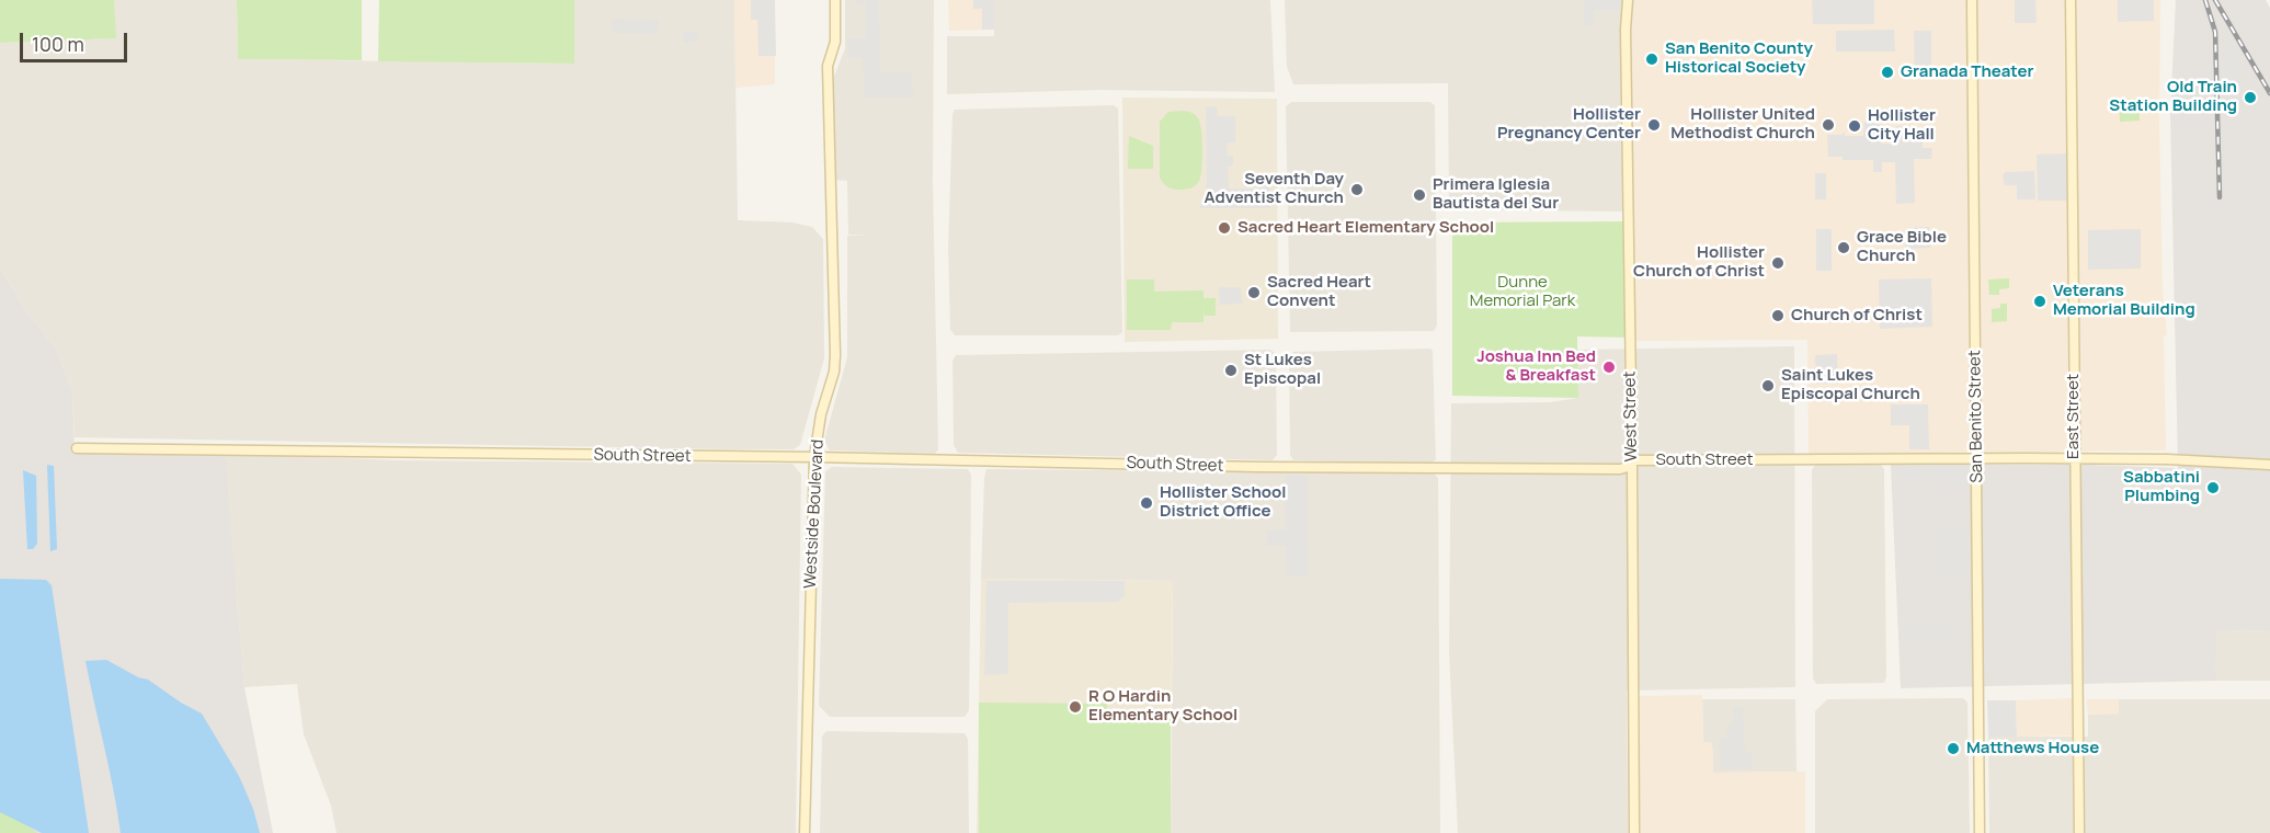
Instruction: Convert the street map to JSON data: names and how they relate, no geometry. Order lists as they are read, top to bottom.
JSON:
{
  "streets": {
    "street": [
      "West Street",
      "San Benito Street",
      "East Street",
      "South Street",
      "Westside Boulevard"
    ]
  },
  "crossings": [
    ["West Street", "South Street"],
    ["San Benito Street", "South Street"],
    ["East Street", "South Street"],
    ["South Street", "Westside Boulevard"]
  ],
  "parks": ["Dunne Memorial Park"],
  "places": [
    "San Benito County Historical Society",
    "Granada Theater",
    "Old Train Station Building",
    "Hollister Pregnancy Center",
    "Hollister United Methodist Church",
    "Hollister City Hall",
    "Seventh Day Adventist Church",
    "Primera Iglesia Bautista del Sur",
    "Sacred Heart Elementary School",
    "Grace Bible Church",
    "Hollister Church of Christ",
    "Sacred Heart Convent",
    "Veterans Memorial Building",
    "Church of Christ",
    "Joshua Inn Bed & Breakfast",
    "St Lukes Episcopal",
    "Saint Lukes Episcopal Church",
    "Sabbatini Plumbing",
    "Hollister School District Office",
    "R O Hardin Elementary School",
    "Matthews House"
  ],
  "scale_bar": "100 m"
}
